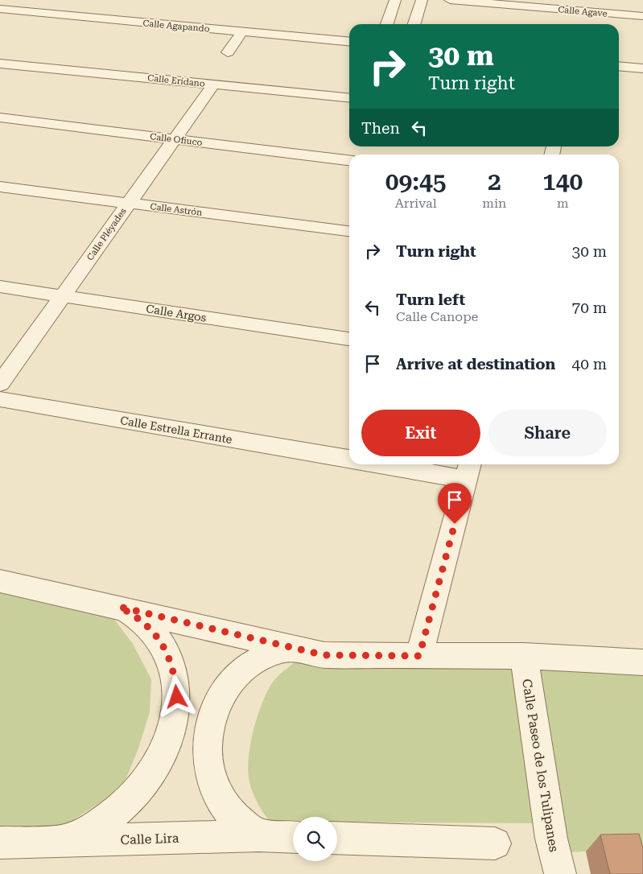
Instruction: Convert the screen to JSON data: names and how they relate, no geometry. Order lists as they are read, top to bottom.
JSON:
{
  "streets": {
    "street": [
      "Calle Agave",
      "Calle Agapando",
      "Calle Erídano",
      "Calle Ofiuco",
      "Calle Astrón",
      "Calle Pléyades",
      "Calle Argos",
      "Calle Estrella Errante",
      "Calle Paseo de los Tulipanes",
      "Calle Lira"
    ]
  },
  "crossings": [
    ["Calle Erídano", "Calle Pléyades"],
    ["Calle Ofiuco", "Calle Pléyades"],
    ["Calle Astrón", "Calle Pléyades"],
    ["Calle Pléyades", "Calle Argos"]
  ],
  "page": {
    "turn": ["30 m", "Turn right"],
    "then": "Then",
    "eta": [
      "09:45",
      "Arrival",
      "2",
      "min",
      "140",
      "m"
    ],
    "list": [
      {
        "name": "Turn right",
        "value": "30 m"
      },
      {
        "name": "Turn left",
        "note": "Calle Canope",
        "value": "70 m"
      },
      {
        "name": "Arrive at destination",
        "value": "40 m"
      }
    ],
    "buttons": ["Exit", "Share"]
  }
}
